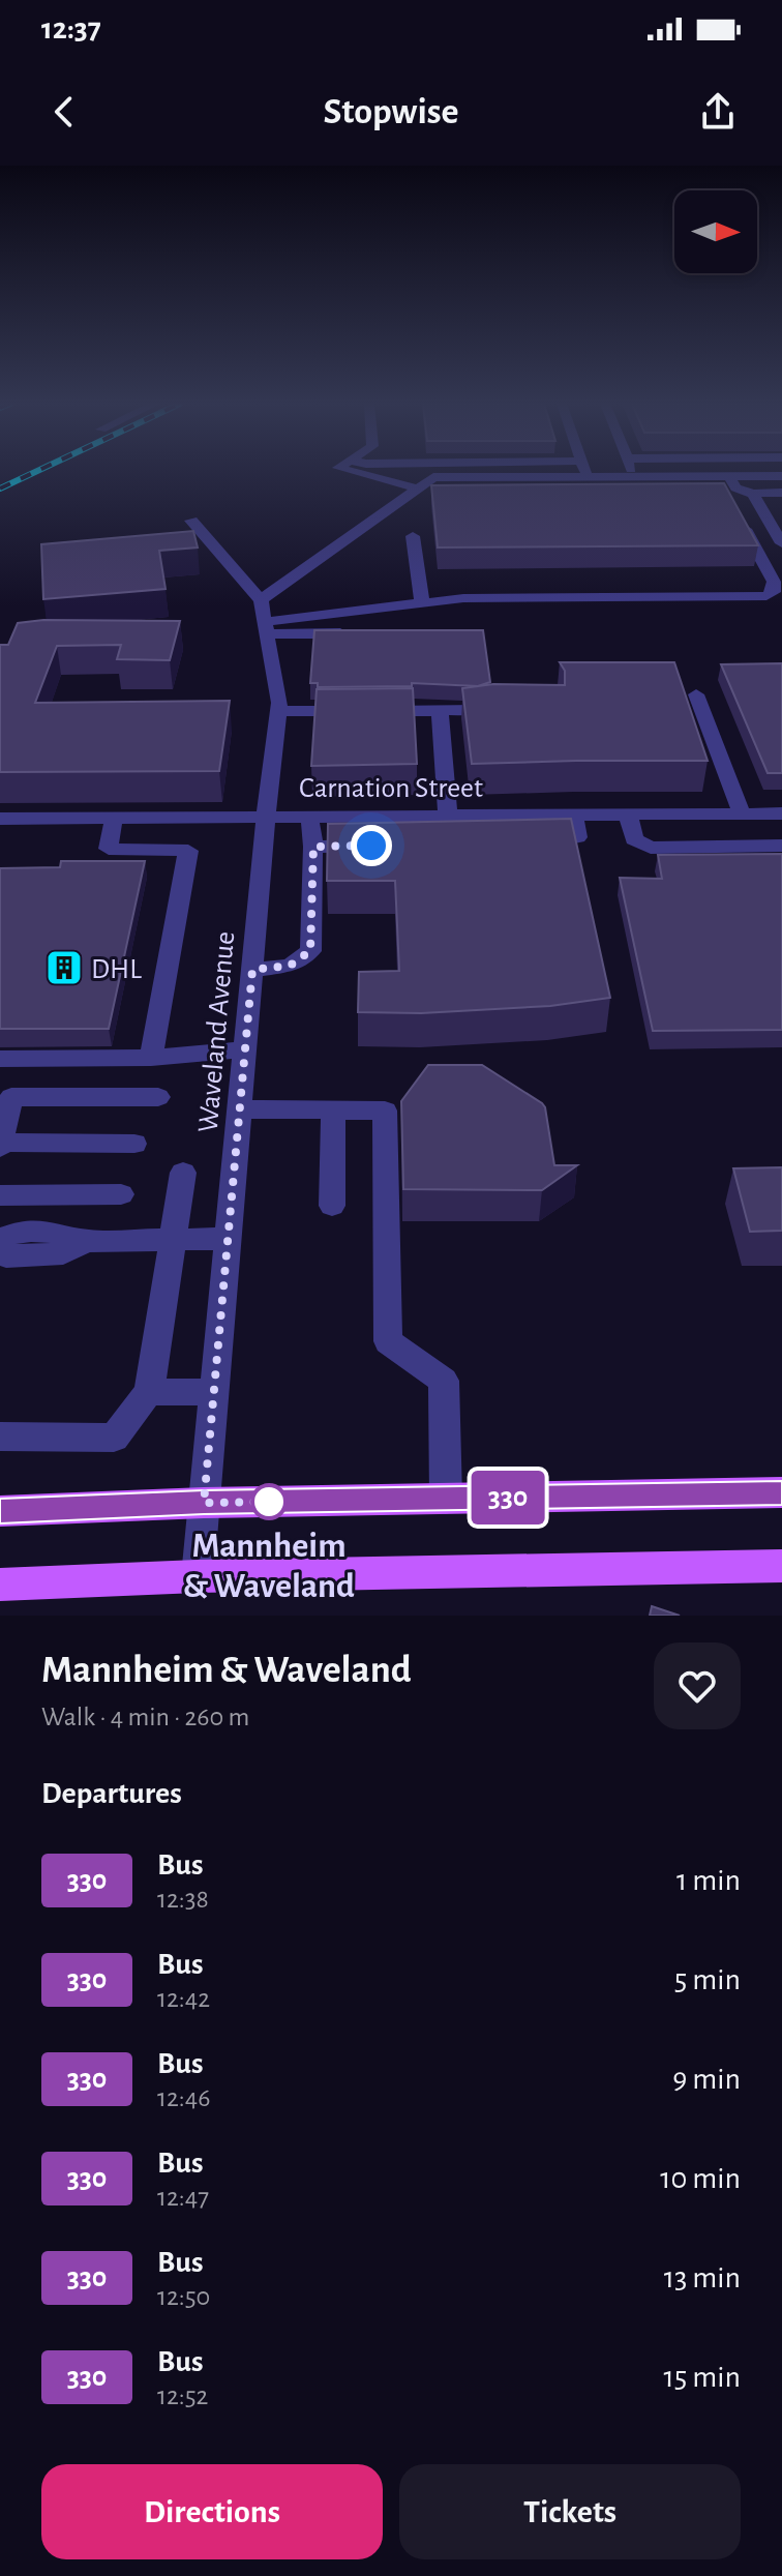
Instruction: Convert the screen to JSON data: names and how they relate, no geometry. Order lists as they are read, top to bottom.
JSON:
{
  "streets": {
    "street": ["Carnation Street", "Waveland Avenue"]
  },
  "crossings": [
    ["Carnation Street", "Waveland Avenue"]
  ],
  "places": {
    "building": ["DHL"],
    "other": ["Mannheim & Waveland"]
  },
  "lines": ["bus line 330"],
  "north": "right",
  "page": {
    "status": "12:37",
    "header": "Stopwise",
    "on_map": "330",
    "heading": [
      ["Mannheim & Waveland", "Walk · 4 min · 260 m"],
      "Departures"
    ],
    "list": [
      {
        "mark": "330",
        "name": "Bus",
        "note": "12:38",
        "value": "1 min"
      },
      {
        "mark": "330",
        "name": "Bus",
        "note": "12:42",
        "value": "5 min"
      },
      {
        "mark": "330",
        "name": "Bus",
        "note": "12:46",
        "value": "9 min"
      },
      {
        "mark": "330",
        "name": "Bus",
        "note": "12:47",
        "value": "10 min"
      },
      {
        "mark": "330",
        "name": "Bus",
        "note": "12:50",
        "value": "13 min"
      },
      {
        "mark": "330",
        "name": "Bus",
        "note": "12:52",
        "value": "15 min"
      }
    ],
    "buttons": ["Directions", "Tickets"]
  }
}
